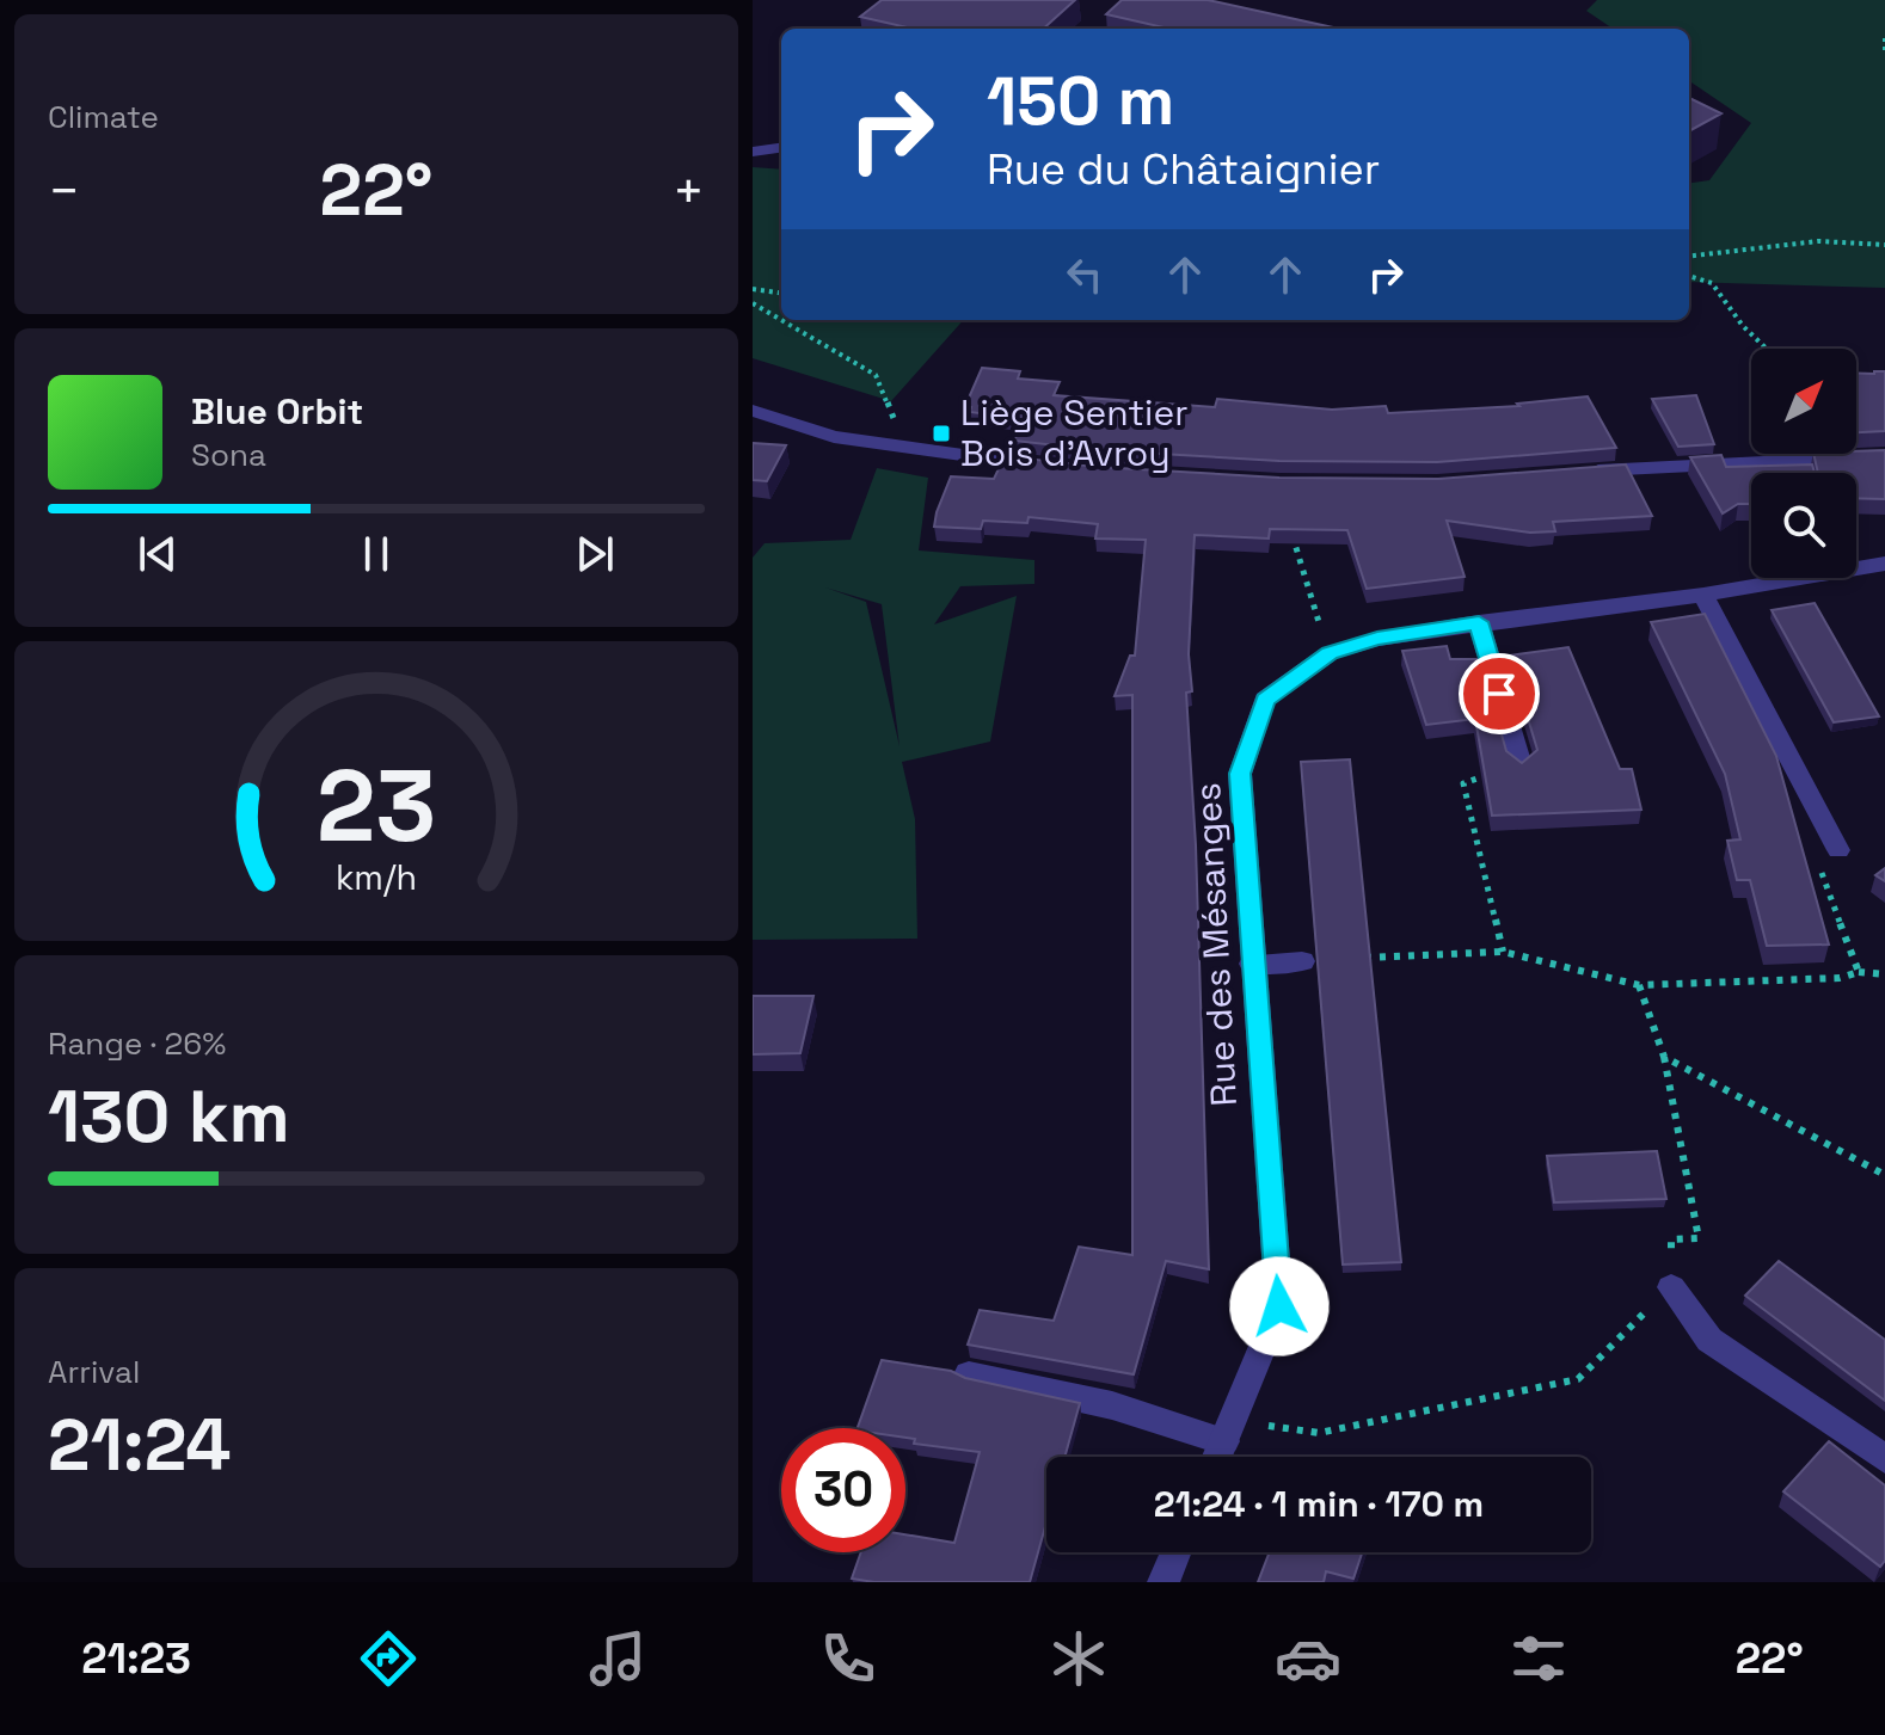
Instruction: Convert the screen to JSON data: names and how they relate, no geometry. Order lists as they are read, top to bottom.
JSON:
{
  "streets": {
    "street": ["Rue des Mésanges"]
  },
  "places": {
    "transit": ["Liège Sentier Bois d'Avroy"]
  },
  "north": "top right",
  "page": {
    "tile": [
      "Climate",
      ["Range · 26%", "130 km"],
      ["Arrival", "21:24"]
    ],
    "turn": ["150 m", "Rue du Châtaignier"],
    "heat": ["−", "22°", "+"],
    "song": ["Blue Orbit", "Sona"],
    "limit": "30",
    "trip": "21:24 · 1 min · 170 m",
    "tabs": ["21:23", "22°"],
    "gauge": ["23", "km/h"]
  }
}
